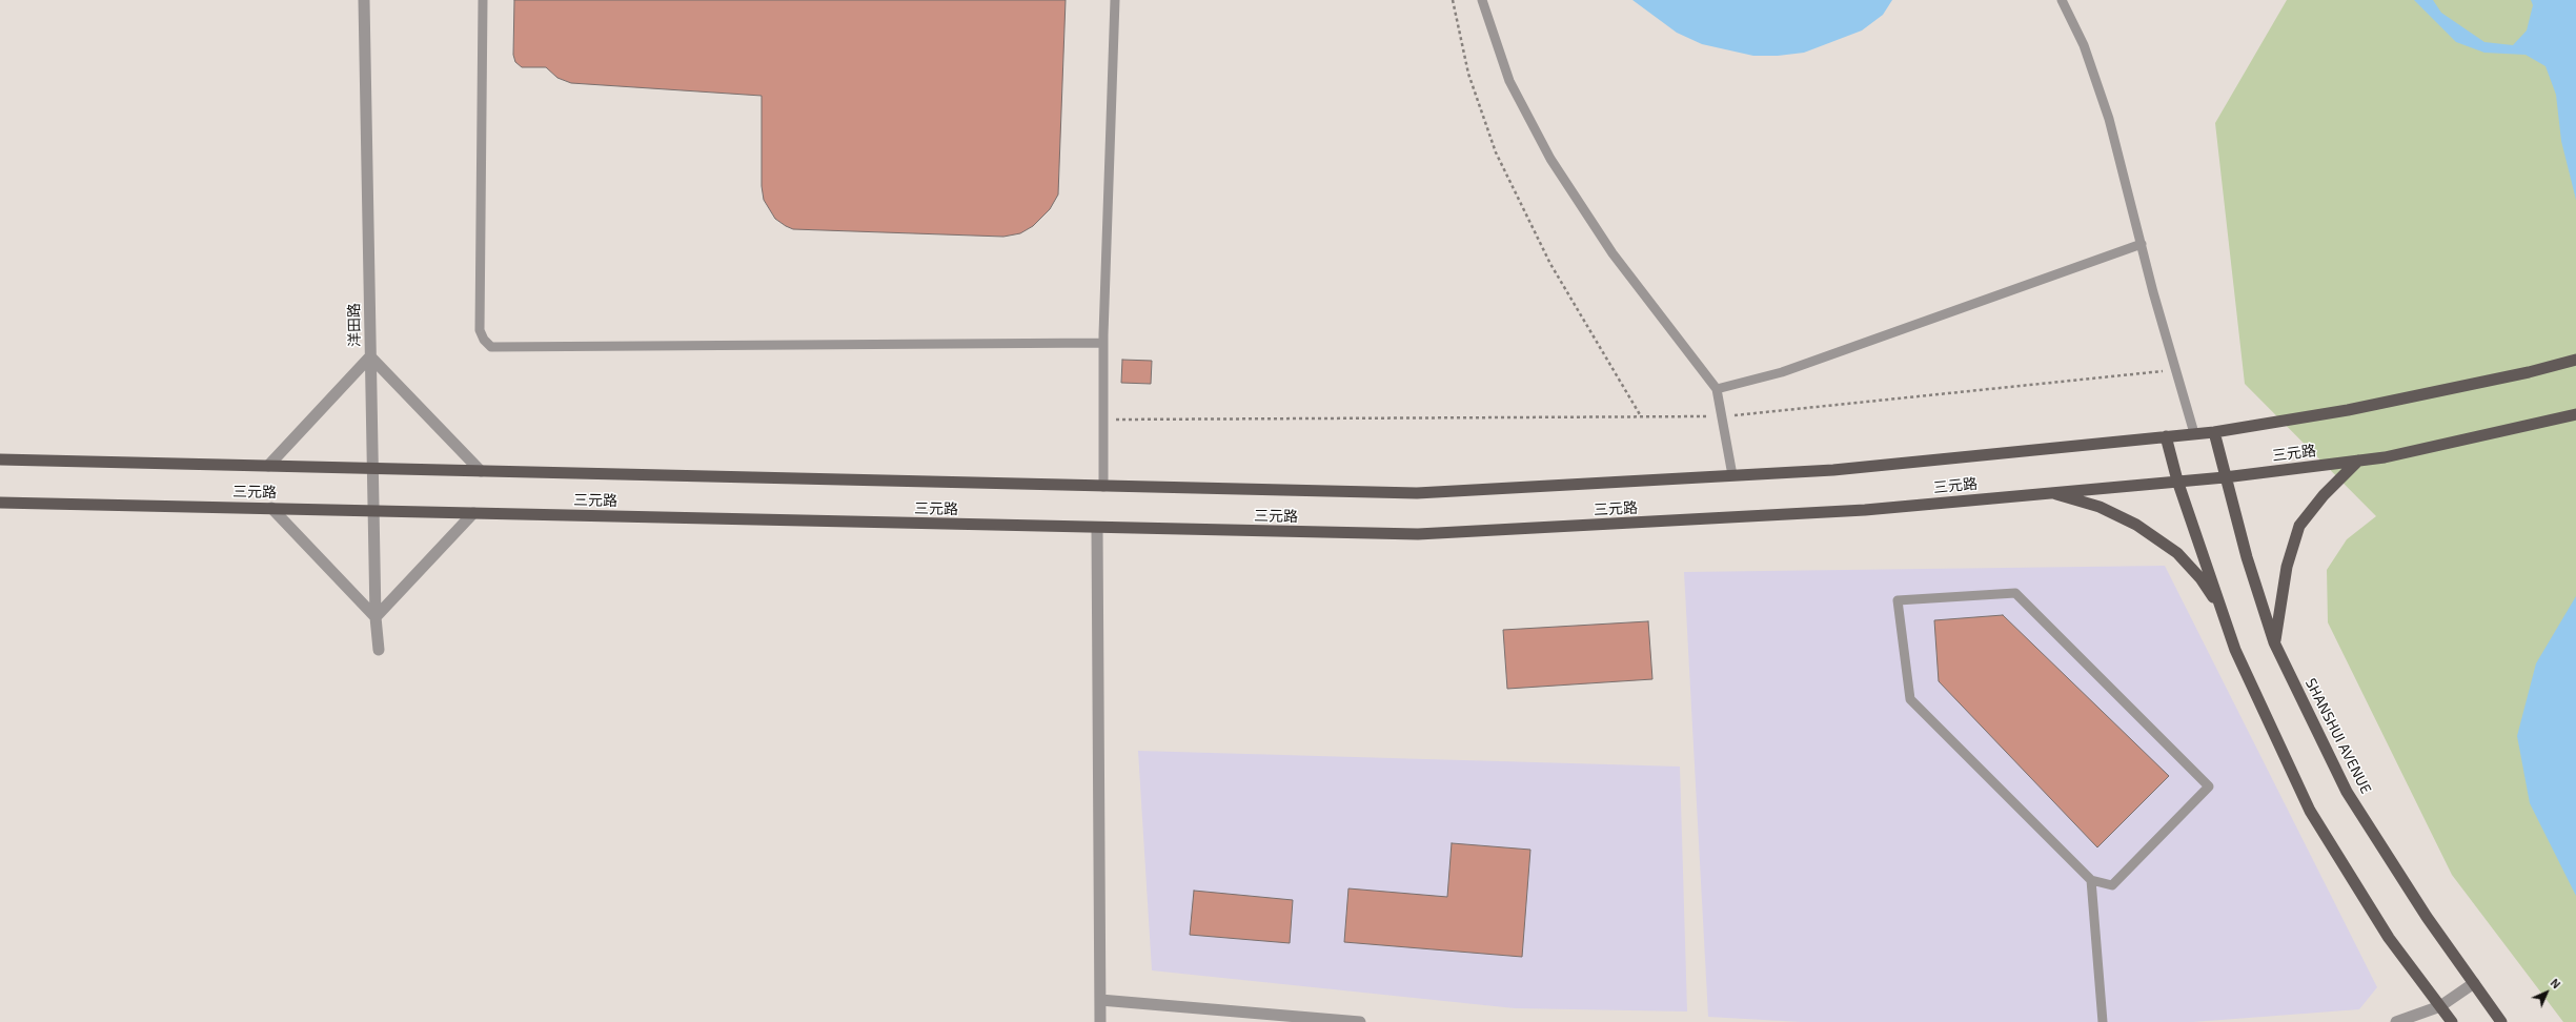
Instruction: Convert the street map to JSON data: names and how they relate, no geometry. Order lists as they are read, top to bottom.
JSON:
{
  "streets": {
    "main road": ["三元路", "SHANSHUI AVENUE"],
    "street": ["洋田路"]
  },
  "crossings": [
    ["洋田路", "三元路"],
    ["三元路", "SHANSHUI AVENUE"]
  ],
  "north": "top right"
}
